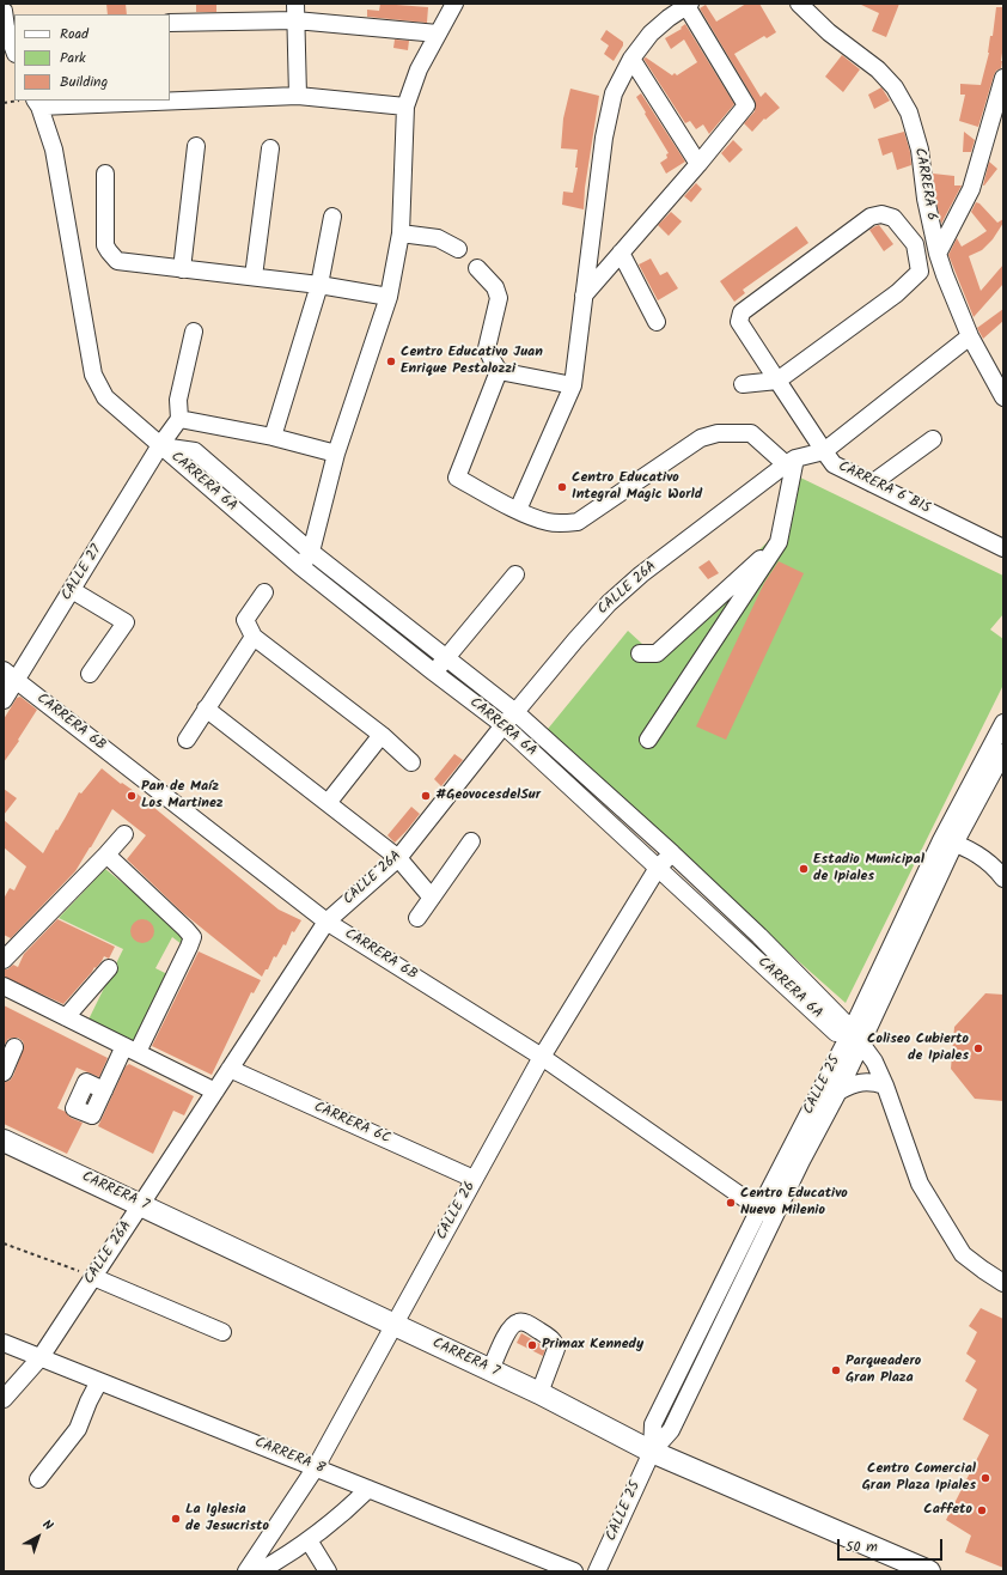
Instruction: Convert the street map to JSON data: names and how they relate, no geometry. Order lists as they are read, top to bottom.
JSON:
{
  "streets": {
    "main road": ["CARRERA 7"],
    "street": [
      "CARRERA 6",
      "CARRERA 6A",
      "CARRERA 6 BIS",
      "CALLE 27",
      "CALLE 26A",
      "CARRERA 6B",
      "CALLE 25",
      "CARRERA 6C",
      "CALLE 26",
      "CARRERA 8"
    ]
  },
  "crossings": [
    ["CARRERA 6", "CALLE 26A"],
    ["CARRERA 6A", "CALLE 27"],
    ["CARRERA 6A", "CALLE 26A"],
    ["CARRERA 6A", "CALLE 25"],
    ["CARRERA 6A", "CALLE 26"],
    ["CARRERA 6 BIS", "CALLE 26A"],
    ["CALLE 27", "CARRERA 6B"],
    ["CALLE 26A", "CARRERA 6B"],
    ["CALLE 26A", "CARRERA 6C"],
    ["CALLE 26A", "CARRERA 7"],
    ["CALLE 26A", "CARRERA 8"],
    ["CARRERA 6B", "CALLE 25"],
    ["CARRERA 6B", "CALLE 26"],
    ["CALLE 25", "CARRERA 7"],
    ["CARRERA 6C", "CALLE 26"],
    ["CARRERA 7", "CALLE 26"],
    ["CALLE 26", "CARRERA 8"]
  ],
  "places": [
    "Centro Educativo Juan Enrique Pestalozzi",
    "Centro Educativo Integral Magic World",
    "Pan de Maíz Los Martinez",
    "#GeovocesdelSur",
    "Estadio Municipal de Ipiales",
    "Coliseo Cubierto de Ipiales",
    "Centro Educativo Nuevo Milenio",
    "Primax Kennedy",
    "Parqueadero Gran Plaza",
    "Centro Comercial Gran Plaza Ipiales",
    "Caffeto",
    "La Iglesia de Jesucristo"
  ],
  "legend": ["Road", "Park", "Building"],
  "scale_bar": "50 m",
  "north": "top right"
}
